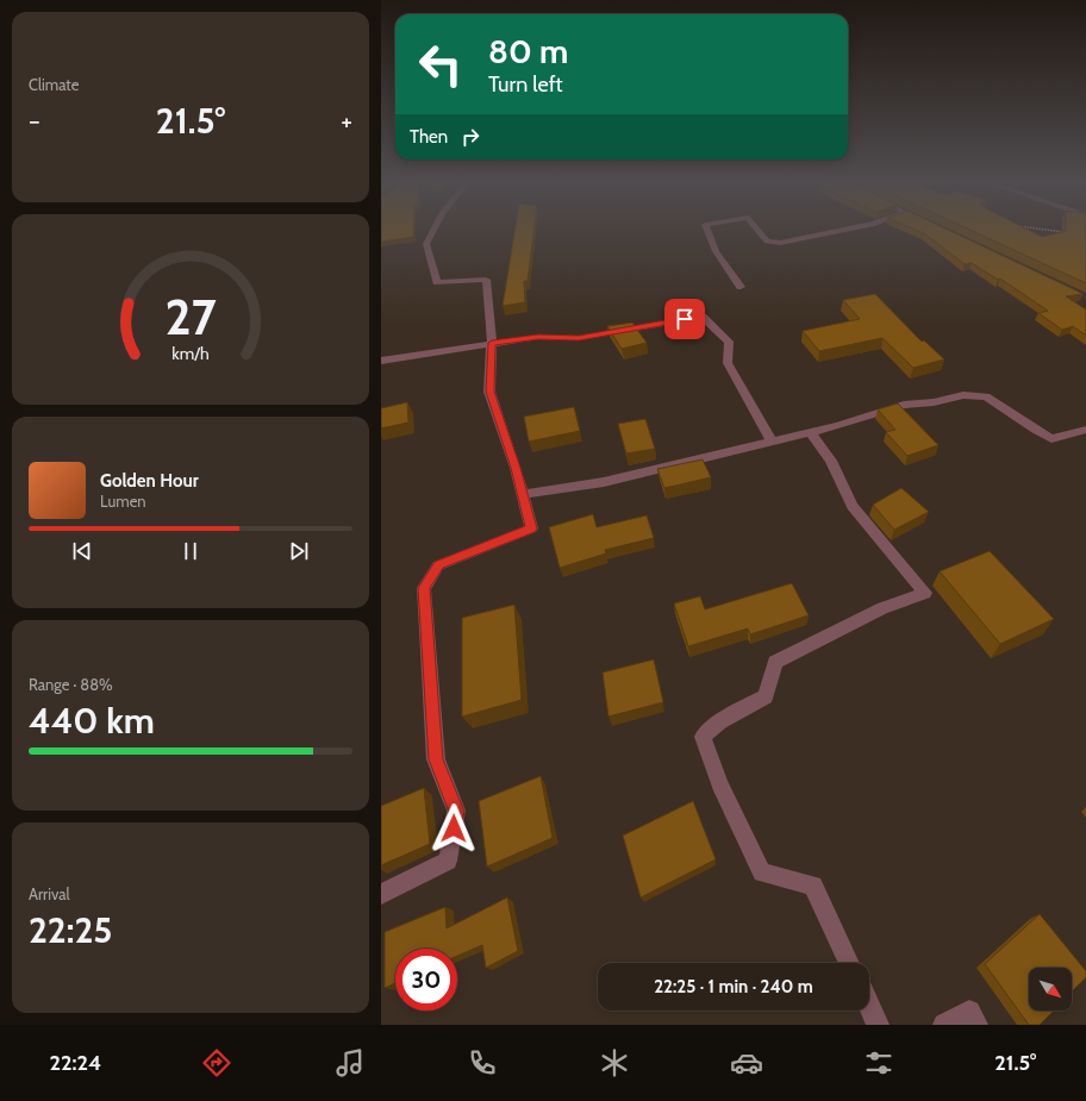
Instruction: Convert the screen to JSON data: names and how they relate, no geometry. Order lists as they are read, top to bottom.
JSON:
{
  "north": "bottom right",
  "page": {
    "tile": [
      "Climate",
      ["Range · 88%", "440 km"],
      ["Arrival", "22:25"]
    ],
    "turn": ["80 m", "Turn left"],
    "heat": ["−", "21.5°", "+"],
    "then": "Then",
    "song": ["Golden Hour", "Lumen"],
    "limit": "30",
    "trip": "22:25 · 1 min · 240 m",
    "tabs": ["22:24", "21.5°"],
    "gauge": ["27", "km/h"]
  }
}
